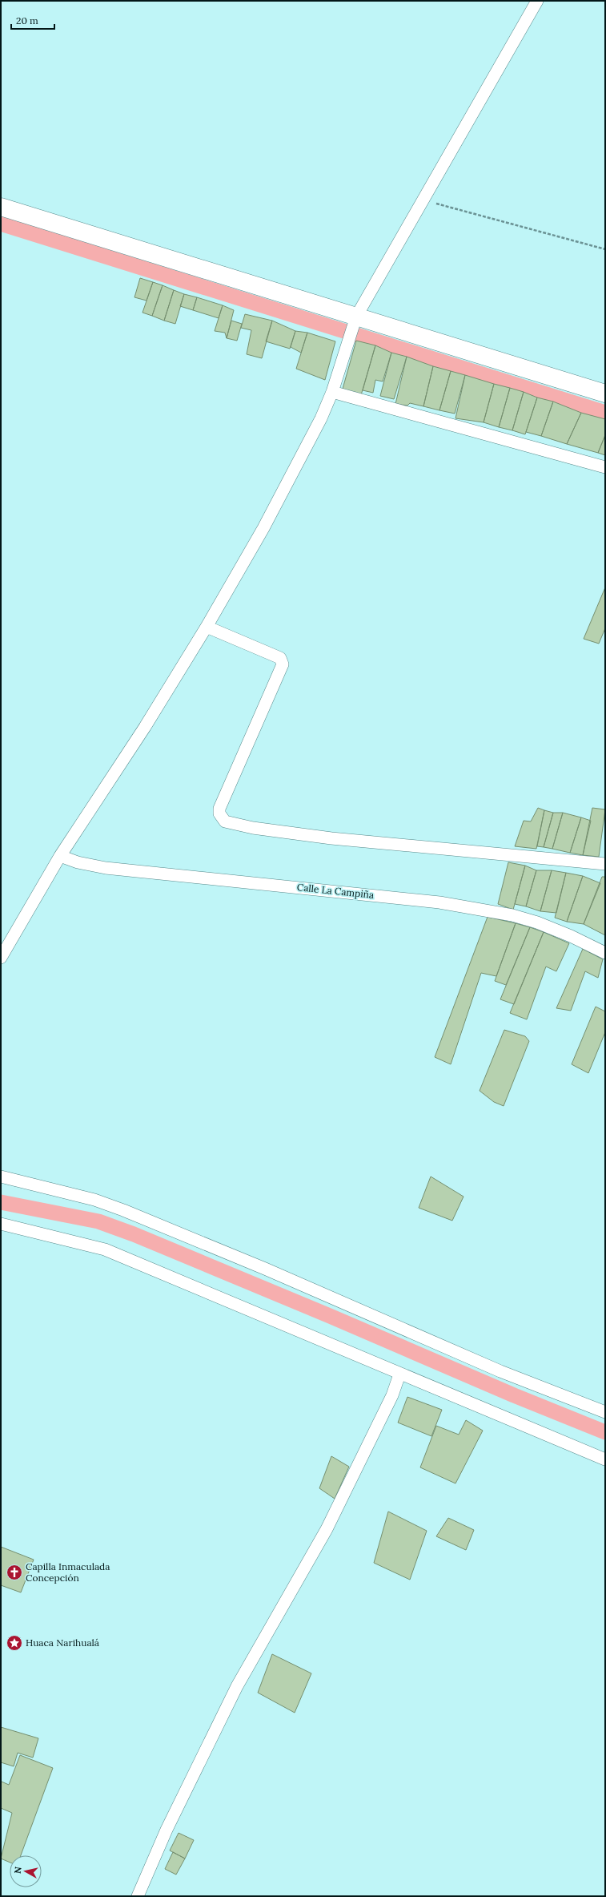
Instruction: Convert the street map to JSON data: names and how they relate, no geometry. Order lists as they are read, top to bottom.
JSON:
{
  "streets": {
    "street": ["Calle La Campiña"]
  },
  "places": {
    "church": ["Capilla Inmaculada Concepción"],
    "place": ["Huaca Narihualá"]
  },
  "scale_bar": "20 m",
  "north": "left"
}
